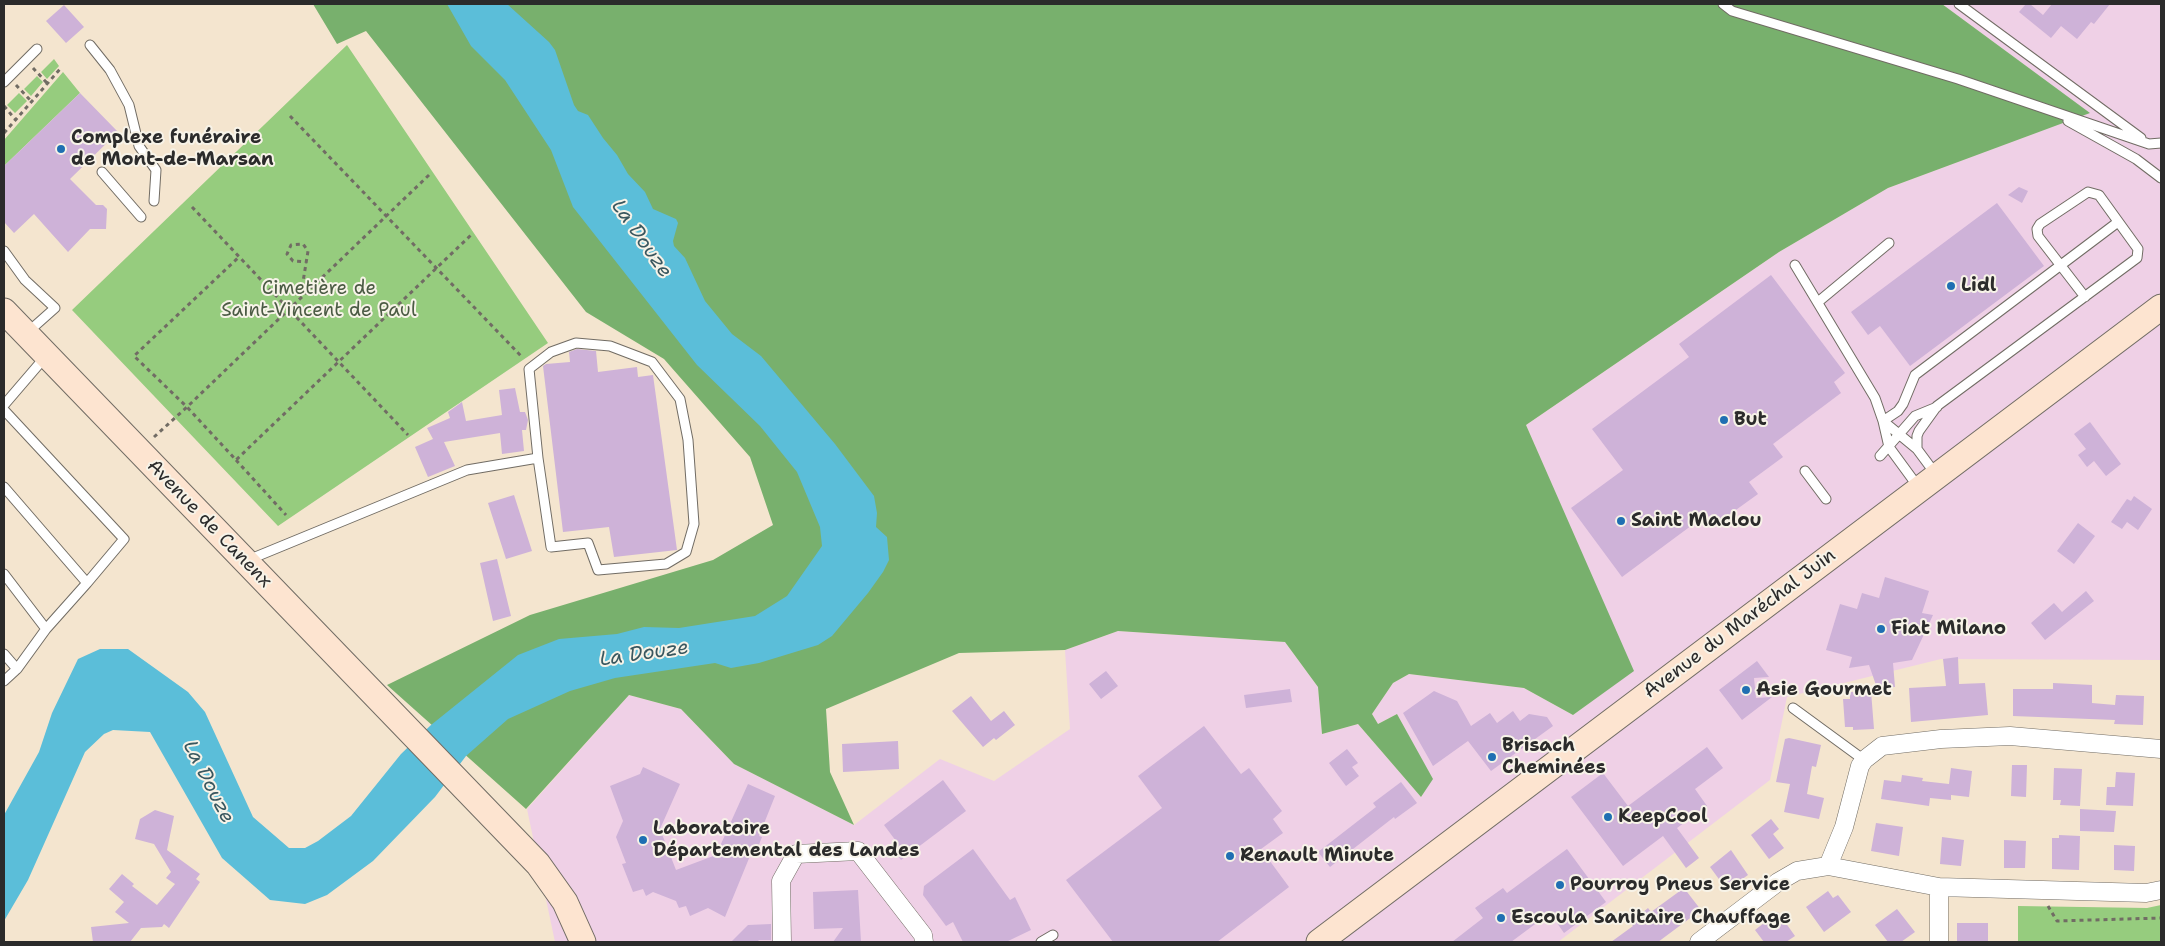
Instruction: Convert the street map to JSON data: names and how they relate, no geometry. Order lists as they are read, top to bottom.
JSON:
{
  "streets": {
    "main road": ["Avenue de Canenx", "Avenue du Maréchal Juin"]
  },
  "water": ["La Douze"],
  "parks": ["Cimetière de Saint-Vincent de Paul"],
  "places": [
    "Complexe funéraire de Mont-de-Marsan",
    "Lidl",
    "But",
    "Saint Maclou",
    "Fiat Milano",
    "Asie Gourmet",
    "Brisach Cheminées",
    "KeepCool",
    "Laboratoire Départemental des Landes",
    "Renault Minute",
    "Pourroy Pneus Service",
    "Escoula Sanitaire Chauffage"
  ]
}
